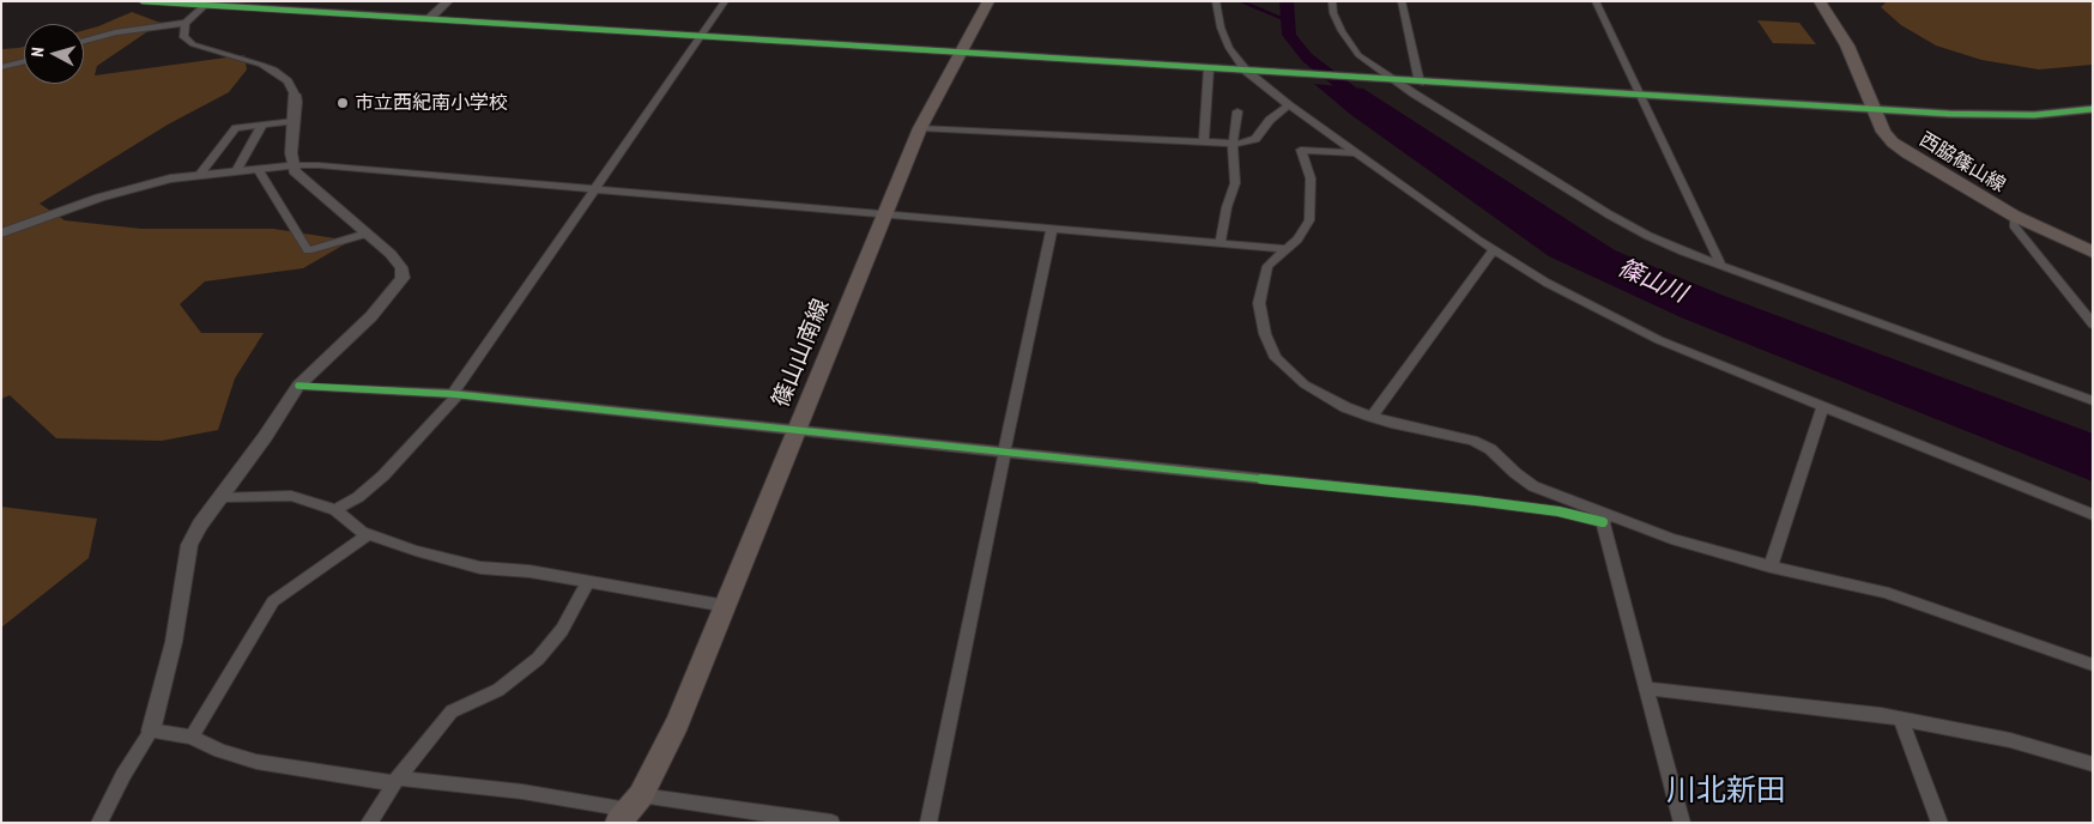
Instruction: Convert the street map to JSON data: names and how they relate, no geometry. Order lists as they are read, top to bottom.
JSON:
{
  "streets": {
    "main road": ["西脇篠山線", "篠山山南線"]
  },
  "districts": ["川北新田"],
  "water": ["篠山川"],
  "places": ["市立西紀南小学校"],
  "north": "left"
}
